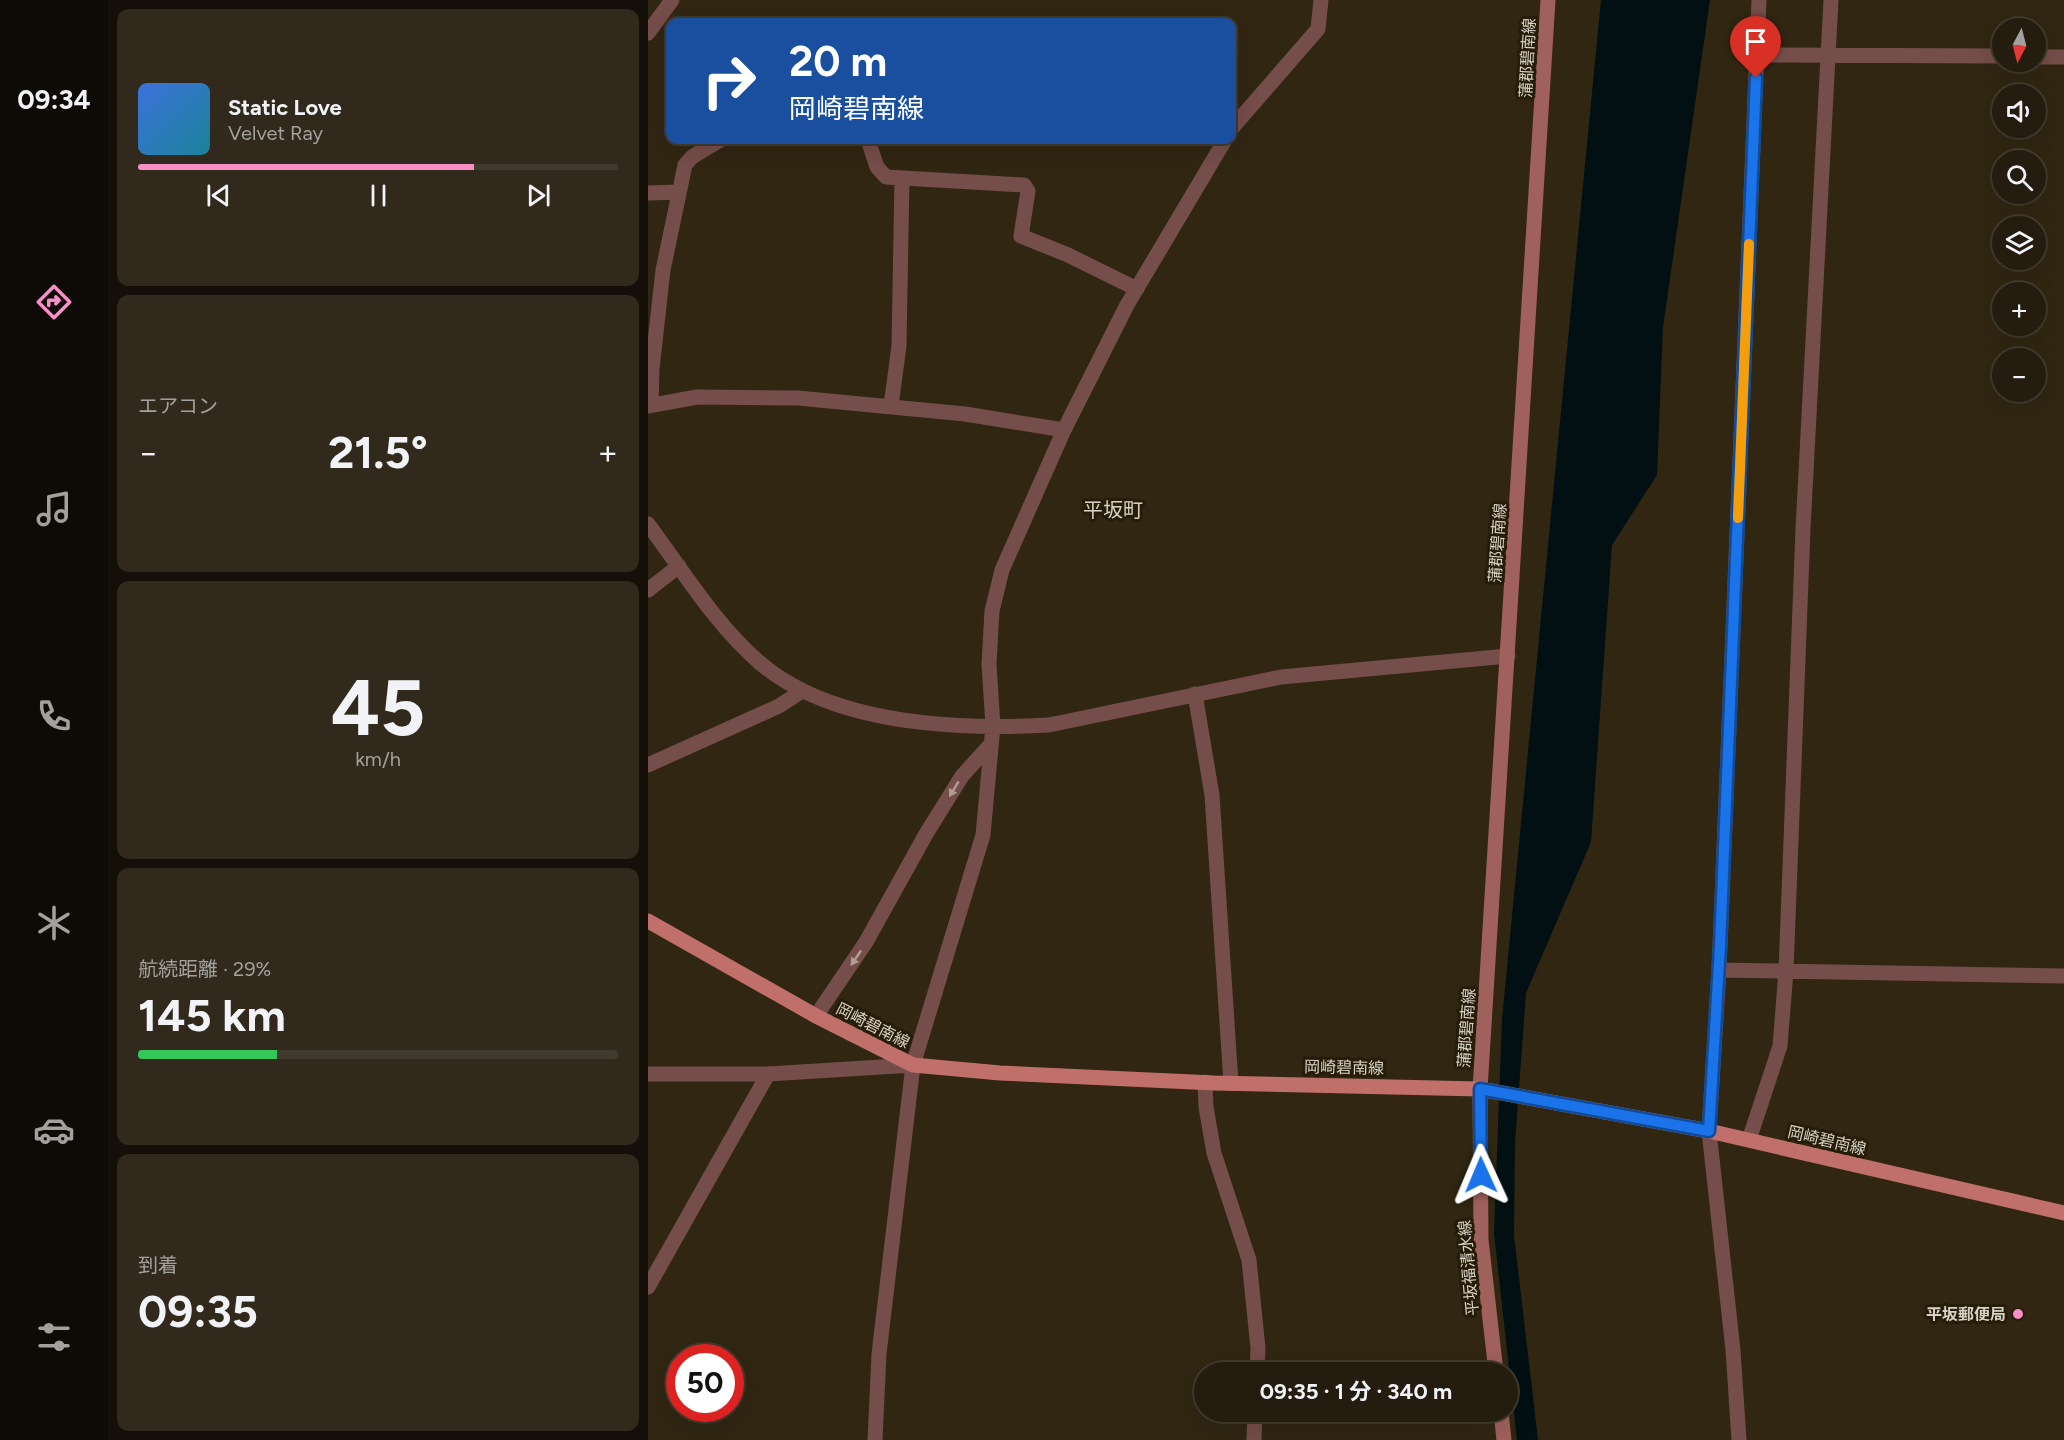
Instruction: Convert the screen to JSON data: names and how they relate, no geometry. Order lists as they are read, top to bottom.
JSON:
{
  "streets": {
    "main road": ["蒲郡碧南線", "岡崎碧南線", "平坂福清水線"]
  },
  "crossings": [
    ["蒲郡碧南線", "岡崎碧南線"],
    ["蒲郡碧南線", "平坂福清水線"],
    ["岡崎碧南線", "平坂福清水線"]
  ],
  "districts": ["平坂町"],
  "places": ["平坂郵便局"],
  "north": "bottom",
  "page": {
    "tabs": "09:34",
    "map_buttons": ["+", "−"],
    "turn": ["20 m", "岡崎碧南線"],
    "song": ["Static Love", "Velvet Ray"],
    "tile": [
      "エアコン",
      ["45", "km/h"],
      ["航続距離 · 29%", "145 km"],
      ["到着", "09:35"]
    ],
    "heat": ["−", "21.5°", "+"],
    "limit": "50",
    "trip": "09:35 · 1 分 · 340 m"
  }
}
